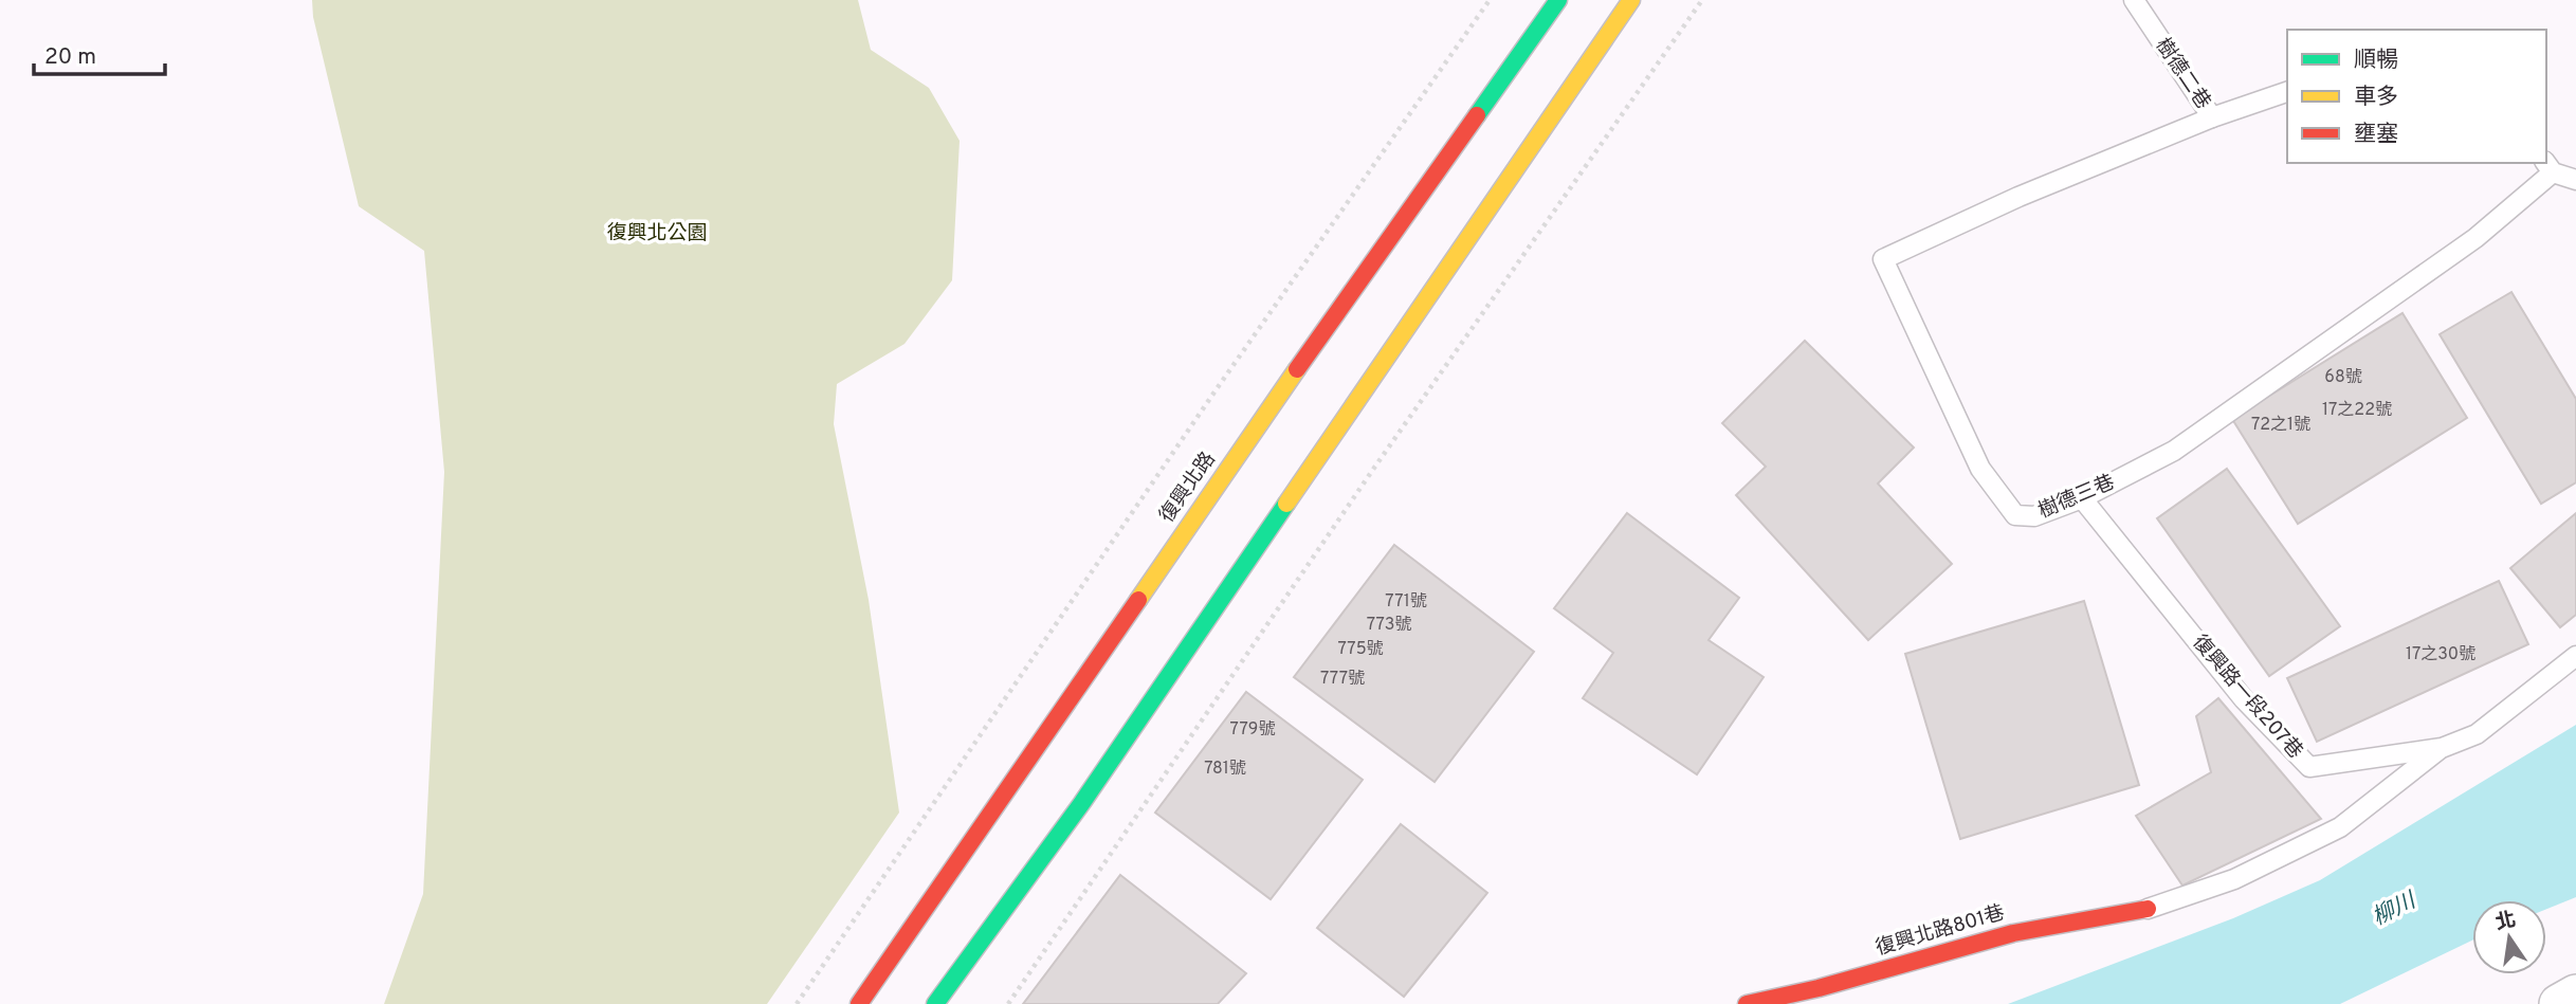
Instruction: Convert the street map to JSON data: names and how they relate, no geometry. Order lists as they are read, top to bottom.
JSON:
{
  "streets": {
    "street": ["復興北路", "復興北路801巷"],
    "lane": ["樹德二巷", "樹德三巷", "復興路一段207巷"]
  },
  "crossings": [
    ["樹德二巷", "樹德三巷"],
    ["樹德三巷", "復興路一段207巷"]
  ],
  "water": ["柳川"],
  "parks": ["復興北公園"],
  "house_numbers": [
    "68號",
    "17之22號",
    "72之1號",
    "771號",
    "773號",
    "775號",
    "17之30號",
    "777號",
    "779號",
    "781號"
  ],
  "legend": ["順暢", "車多", "壅塞"],
  "scale_bar": "20 m",
  "north": "top"
}
